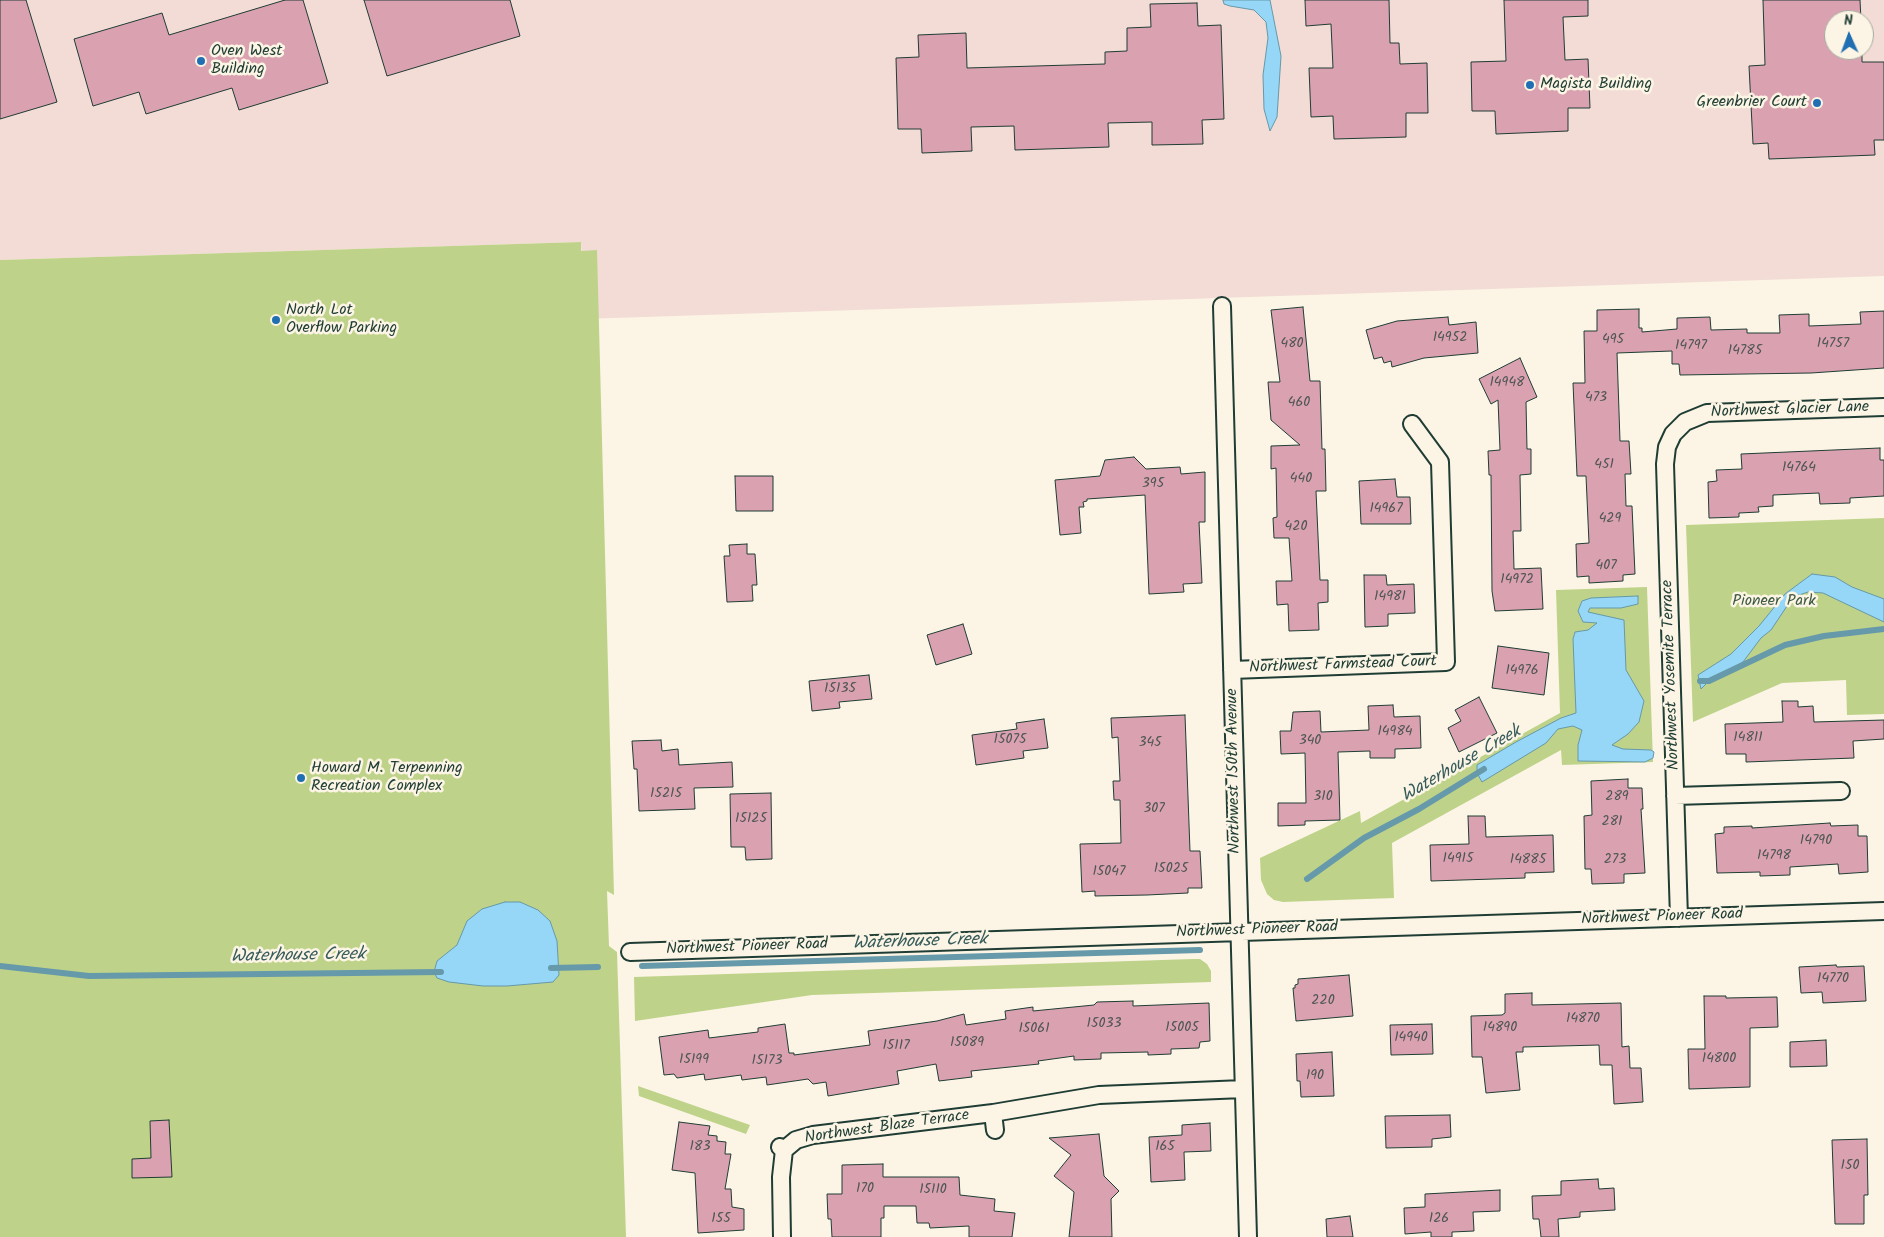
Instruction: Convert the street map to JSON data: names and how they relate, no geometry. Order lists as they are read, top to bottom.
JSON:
{
  "streets": {
    "street": [
      "Northwest Glacier Lane",
      "Northwest Farmstead Court",
      "Northwest Yosemite Terrace",
      "Northwest 150th Avenue",
      "Northwest Pioneer Road",
      "Northwest Blaze Terrace"
    ]
  },
  "crossings": [
    ["Northwest Glacier Lane", "Northwest Yosemite Terrace"],
    ["Northwest Farmstead Court", "Northwest 150th Avenue"],
    ["Northwest Yosemite Terrace", "Northwest Pioneer Road"],
    ["Northwest 150th Avenue", "Northwest Pioneer Road"],
    ["Northwest 150th Avenue", "Northwest Blaze Terrace"]
  ],
  "water": ["Waterhouse Creek"],
  "parks": ["Pioneer Park"],
  "places": [
    "Oven West Building",
    "Magista Building",
    "Greenbrier Court",
    "North Lot Overflow Parking",
    "Howard M. Terpenning Recreation Complex"
  ],
  "house_numbers": [
    "14952",
    "495",
    "480",
    "14757",
    "14797",
    "14785",
    "14948",
    "473",
    "460",
    "451",
    "14764",
    "440",
    "395",
    "14967",
    "429",
    "420",
    "407",
    "14972",
    "14981",
    "14976",
    "15135",
    "14984",
    "14811",
    "15075",
    "340",
    "345",
    "15215",
    "310",
    "289",
    "307",
    "15125",
    "281",
    "14790",
    "14798",
    "14915",
    "14885",
    "273",
    "15025",
    "15047",
    "14770",
    "220",
    "14870",
    "15033",
    "15005",
    "14890",
    "15061",
    "14940",
    "15089",
    "15117",
    "14800",
    "15199",
    "15173",
    "190",
    "183",
    "165",
    "150",
    "170",
    "15110",
    "155",
    "126"
  ],
  "north": "top"
}
